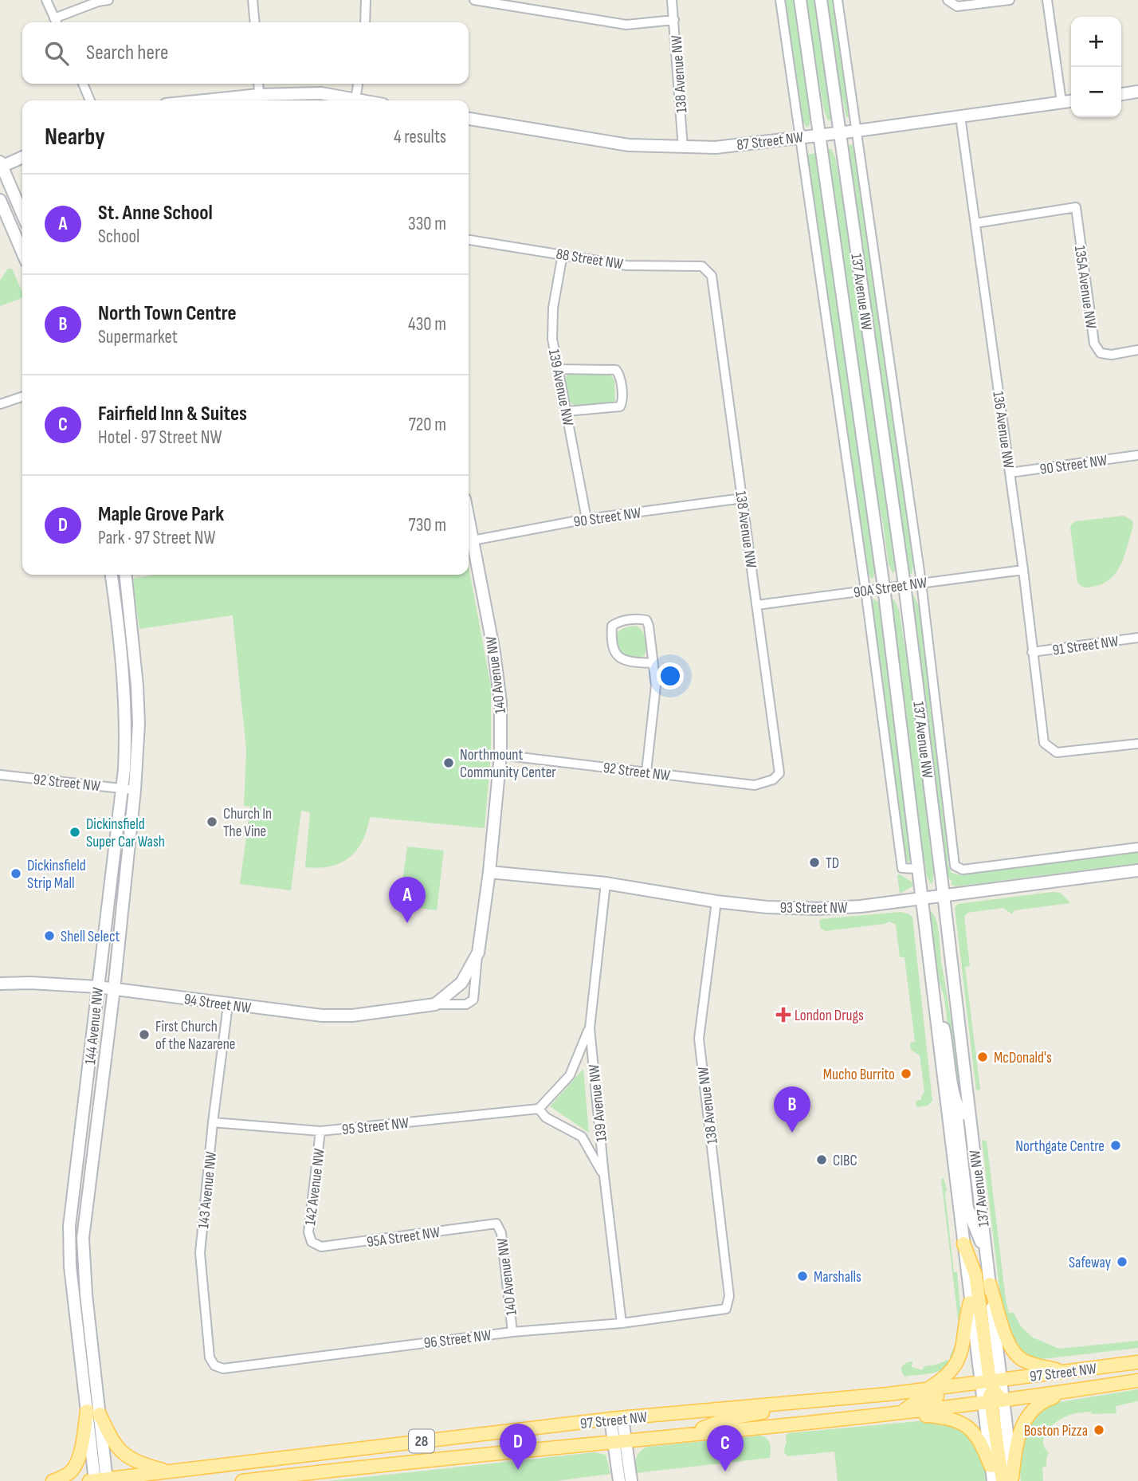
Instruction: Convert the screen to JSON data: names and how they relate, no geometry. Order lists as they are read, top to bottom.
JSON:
{
  "streets": {
    "main road": ["97 Street NW", "28"],
    "street": [
      "138 Avenue NW",
      "87 Street NW",
      "88 Street NW",
      "135A Avenue NW",
      "137 Avenue NW",
      "139 Avenue NW",
      "136 Avenue NW",
      "90 Street NW",
      "90A Street NW",
      "91 Street NW",
      "140 Avenue NW",
      "92 Street NW",
      "93 Street NW",
      "94 Street NW",
      "144 Avenue NW",
      "95 Street NW",
      "142 Avenue NW",
      "143 Avenue NW",
      "95A Street NW",
      "96 Street NW"
    ]
  },
  "crossings": [
    ["138 Avenue NW", "87 Street NW"],
    ["138 Avenue NW", "88 Street NW"],
    ["138 Avenue NW", "90 Street NW"],
    ["138 Avenue NW", "90A Street NW"],
    ["138 Avenue NW", "92 Street NW"],
    ["138 Avenue NW", "93 Street NW"],
    ["138 Avenue NW", "96 Street NW"],
    ["87 Street NW", "137 Avenue NW"],
    ["87 Street NW", "136 Avenue NW"],
    ["88 Street NW", "139 Avenue NW"],
    ["135A Avenue NW", "136 Avenue NW"],
    ["137 Avenue NW", "90A Street NW"],
    ["137 Avenue NW", "93 Street NW"],
    ["137 Avenue NW", "97 Street NW"],
    ["139 Avenue NW", "90 Street NW"],
    ["139 Avenue NW", "93 Street NW"],
    ["139 Avenue NW", "96 Street NW"],
    ["136 Avenue NW", "90 Street NW"],
    ["136 Avenue NW", "90A Street NW"],
    ["136 Avenue NW", "91 Street NW"],
    ["90 Street NW", "140 Avenue NW"],
    ["140 Avenue NW", "92 Street NW"],
    ["140 Avenue NW", "93 Street NW"],
    ["140 Avenue NW", "94 Street NW"],
    ["140 Avenue NW", "95A Street NW"],
    ["140 Avenue NW", "96 Street NW"],
    ["92 Street NW", "144 Avenue NW"],
    ["94 Street NW", "144 Avenue NW"],
    ["94 Street NW", "143 Avenue NW"],
    ["144 Avenue NW", "97 Street NW"],
    ["95 Street NW", "142 Avenue NW"],
    ["95 Street NW", "143 Avenue NW"],
    ["142 Avenue NW", "95A Street NW"],
    ["143 Avenue NW", "96 Street NW"]
  ],
  "places": {
    "other": [
      "Northmount Community Center",
      "Church In The Vine",
      "Dickinsfield Super Car Wash",
      "TD",
      "Dickinsfield Strip Mall",
      "Shell Select",
      "First Church of the Nazarene",
      "McDonald's",
      "Mucho Burrito",
      "Northgate Centre",
      "CIBC",
      "Safeway",
      "Marshalls",
      "Boston Pizza"
    ],
    "health": ["London Drugs"]
  },
  "page": {
    "map_buttons": ["+", "−"],
    "search": "Search here",
    "heading": ["Nearby", "4 results"],
    "list": [
      {
        "mark": "A",
        "name": "St. Anne School",
        "note": "School",
        "value": "330 m"
      },
      {
        "mark": "B",
        "name": "North Town Centre",
        "note": "Supermarket",
        "value": "430 m"
      },
      {
        "mark": "C",
        "name": "Fairfield Inn & Suites",
        "note": "Hotel · 97 Street NW",
        "value": "720 m"
      },
      {
        "mark": "D",
        "name": "Maple Grove Park",
        "note": "Park · 97 Street NW",
        "value": "730 m"
      }
    ],
    "pins": [
      "A",
      "B",
      "D",
      "C"
    ]
  }
}
